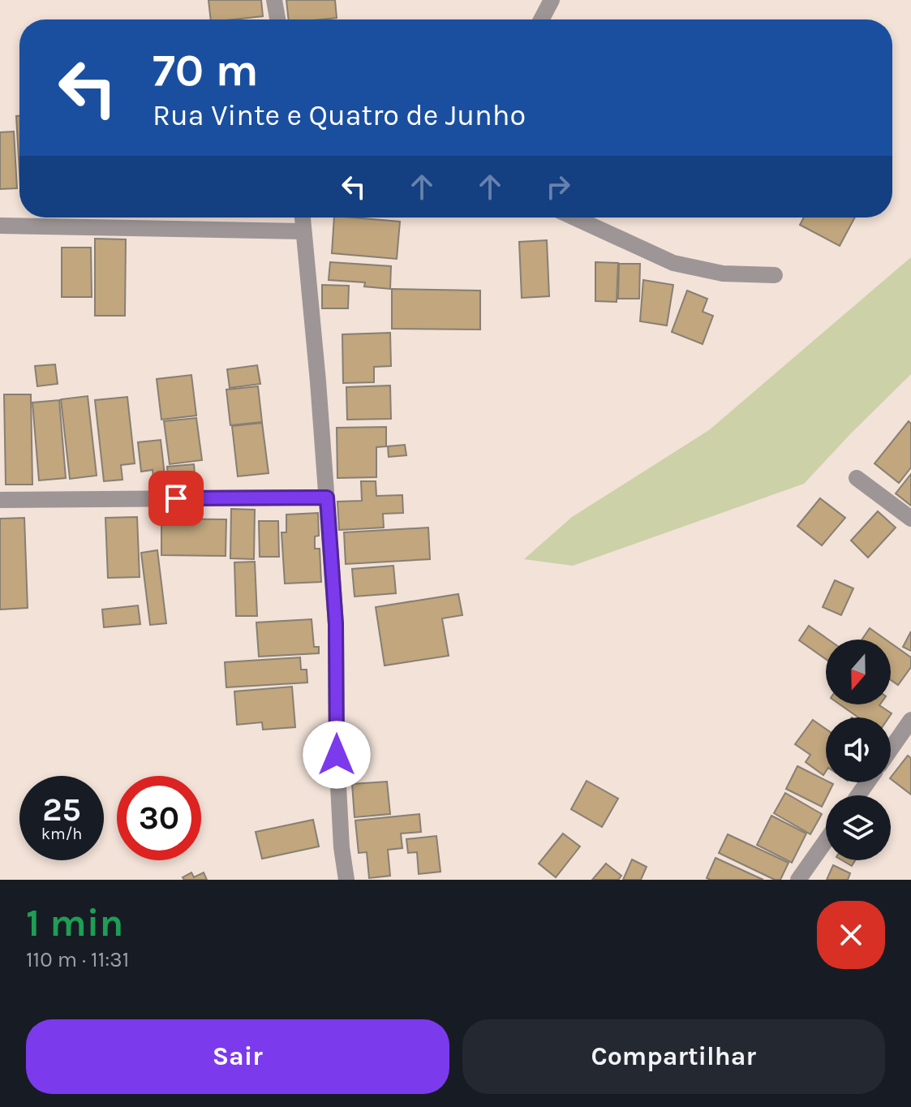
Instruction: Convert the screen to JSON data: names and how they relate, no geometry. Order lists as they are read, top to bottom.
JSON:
{
  "north": "bottom",
  "page": {
    "turn": ["70 m", "Rua Vinte e Quatro de Junho"],
    "speed": "25 km/h",
    "limit": "30",
    "heading": ["1 min", "110 m · 11:31"],
    "buttons": ["Sair", "Compartilhar"]
  }
}
